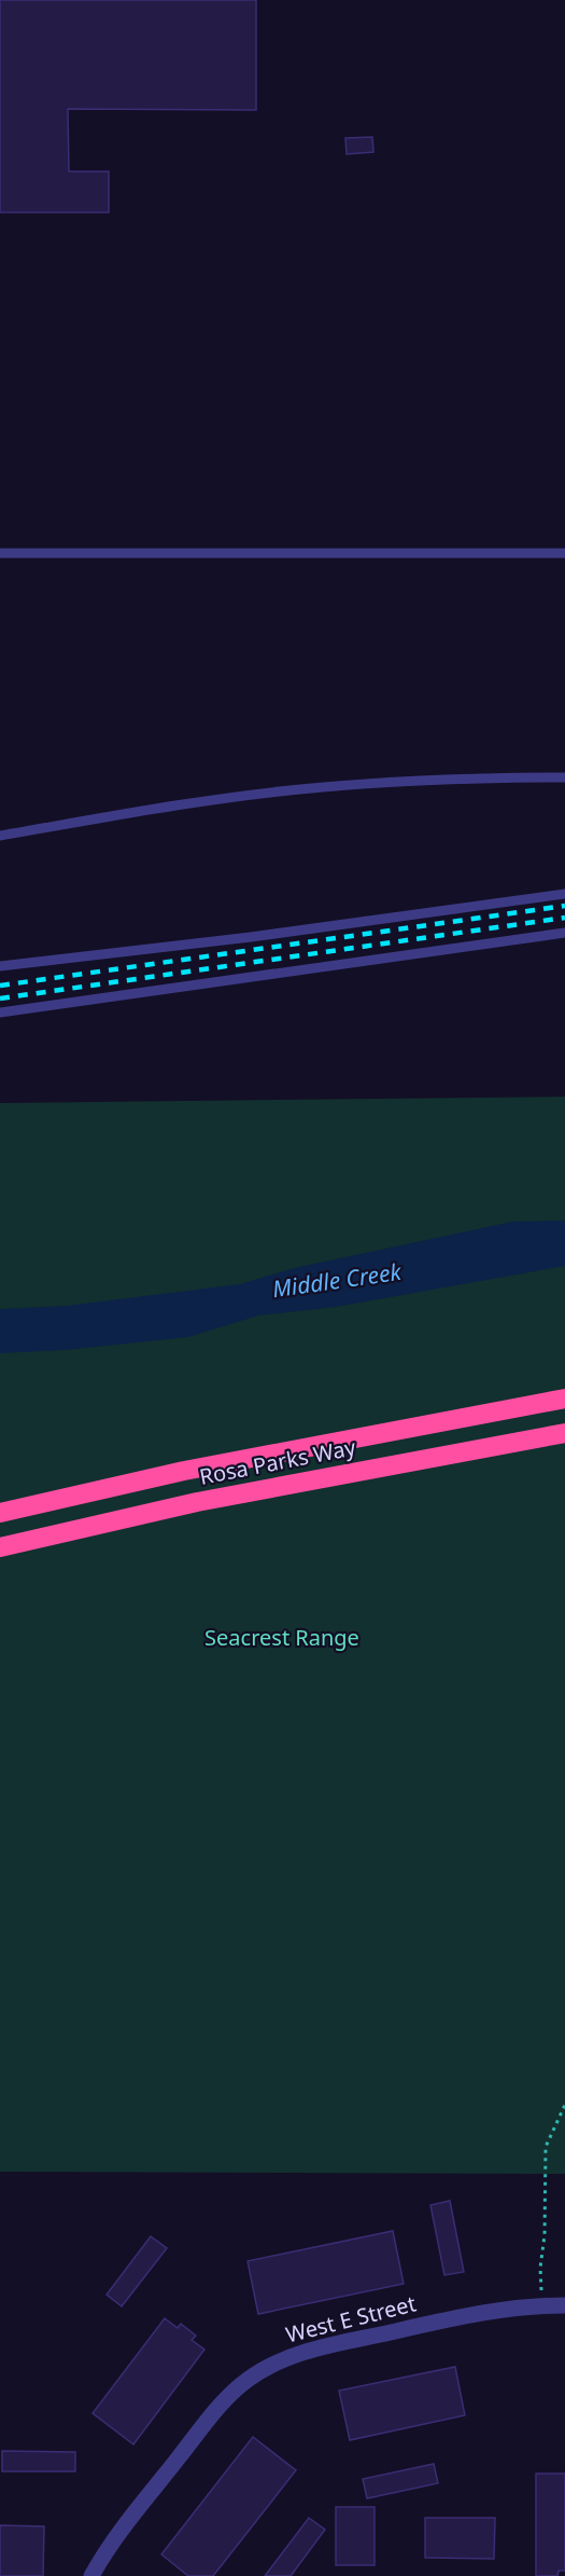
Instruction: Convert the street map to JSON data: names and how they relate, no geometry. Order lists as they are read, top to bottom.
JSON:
{
  "streets": {
    "highway": ["Rosa Parks Way"],
    "street": ["West E Street"]
  },
  "water": ["Middle Creek"],
  "parks": ["Seacrest Range"]
}
